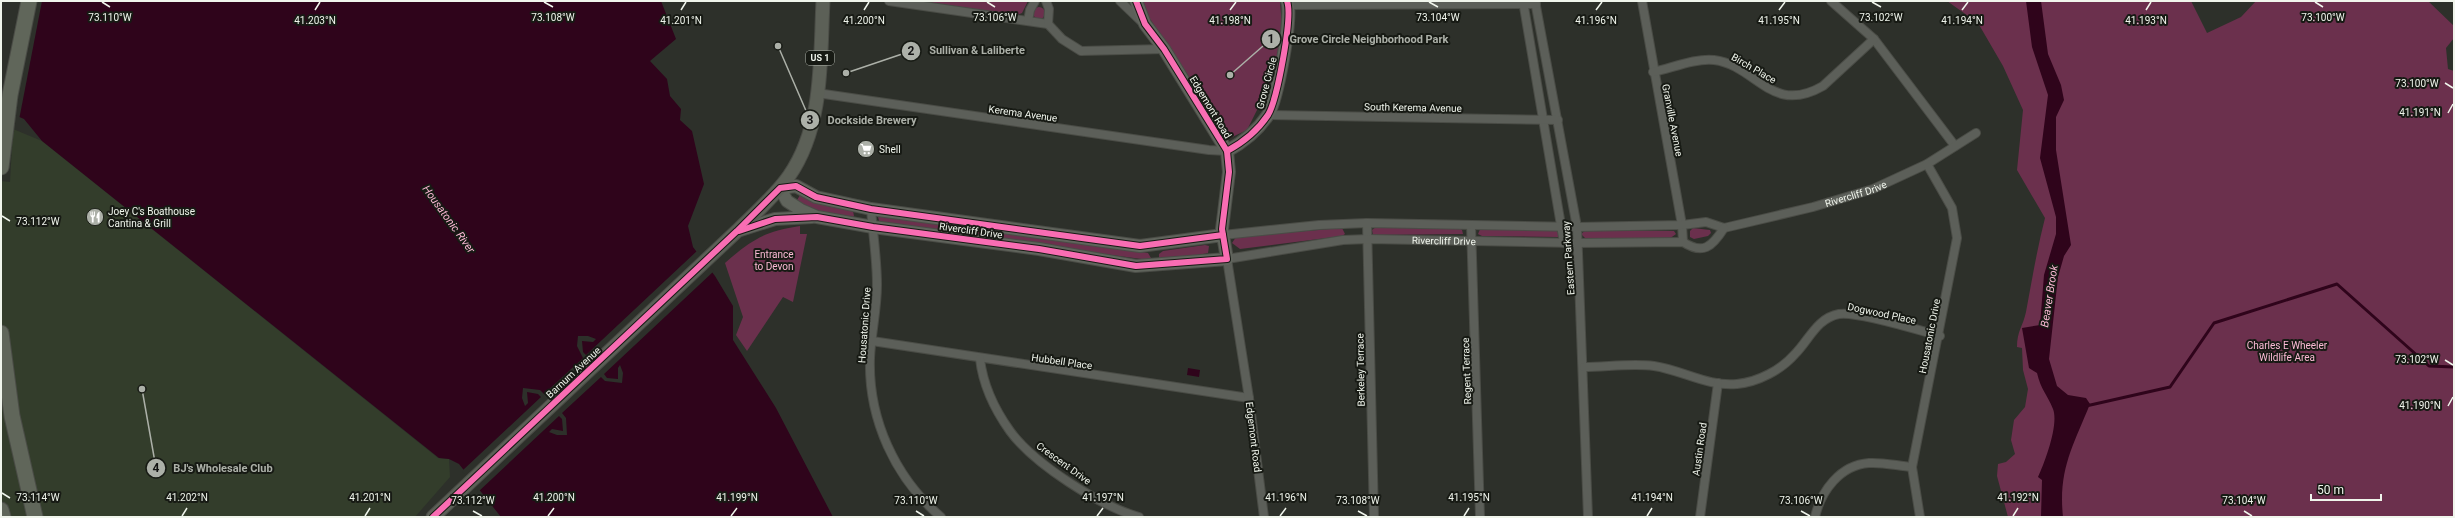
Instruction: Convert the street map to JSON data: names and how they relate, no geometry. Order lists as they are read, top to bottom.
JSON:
{
  "streets": {
    "main road": ["US 1", "Barnum Avenue"],
    "street": [
      "Birch Place",
      "Grove Circle",
      "Edgemont Road",
      "South Kerema Avenue",
      "Kerema Avenue",
      "Granville Avenue",
      "Rivercliff Drive",
      "Eastern Parkway",
      "Dogwood Place",
      "Housatonic Drive",
      "Hubbell Place",
      "Berkeley Terrace",
      "Regent Terrace",
      "Austin Road",
      "Crescent Drive"
    ]
  },
  "crossings": [
    ["US 1", "Kerema Avenue"],
    ["US 1", "Rivercliff Drive"],
    ["US 1", "Barnum Avenue"],
    ["Birch Place", "Granville Avenue"],
    ["Grove Circle", "Edgemont Road"],
    ["Grove Circle", "South Kerema Avenue"],
    ["Grove Circle", "Kerema Avenue"],
    ["Edgemont Road", "Kerema Avenue"],
    ["Edgemont Road", "Rivercliff Drive"],
    ["Edgemont Road", "Hubbell Place"],
    ["South Kerema Avenue", "Eastern Parkway"],
    ["Granville Avenue", "Rivercliff Drive"],
    ["Rivercliff Drive", "Eastern Parkway"],
    ["Rivercliff Drive", "Housatonic Drive"],
    ["Rivercliff Drive", "Berkeley Terrace"],
    ["Rivercliff Drive", "Regent Terrace"],
    ["Rivercliff Drive", "Barnum Avenue"],
    ["Eastern Parkway", "Dogwood Place"],
    ["Dogwood Place", "Housatonic Drive"],
    ["Dogwood Place", "Austin Road"],
    ["Housatonic Drive", "Hubbell Place"],
    ["Hubbell Place", "Crescent Drive"]
  ],
  "water": ["Housatonic River", "Beaver Brook"],
  "parks": ["Entrance to Devon", "Charles E Wheeler Wildlife Area"],
  "places": {
    "other": [
      "Dockside Brewery",
      "Sullivan & Laliberte",
      "Grove Circle Neighborhood Park",
      "BJ's Wholesale Club"
    ],
    "supermarket": ["Shell"],
    "restaurant": ["Joey C's Boathouse Cantina & Grill"]
  },
  "scale_bar": "50 m",
  "coordinates": [
    "73.110°W",
    "73.108°W",
    "73.106°W",
    "73.104°W",
    "73.102°W",
    "73.100°W",
    "41.203°N",
    "41.201°N",
    "41.200°N",
    "41.198°N",
    "41.196°N",
    "41.195°N",
    "41.194°N",
    "41.193°N",
    "41.191°N",
    "73.112°W",
    "41.190°N",
    "41.202°N",
    "41.199°N",
    "41.197°N",
    "41.192°N",
    "73.114°W"
  ]
}
